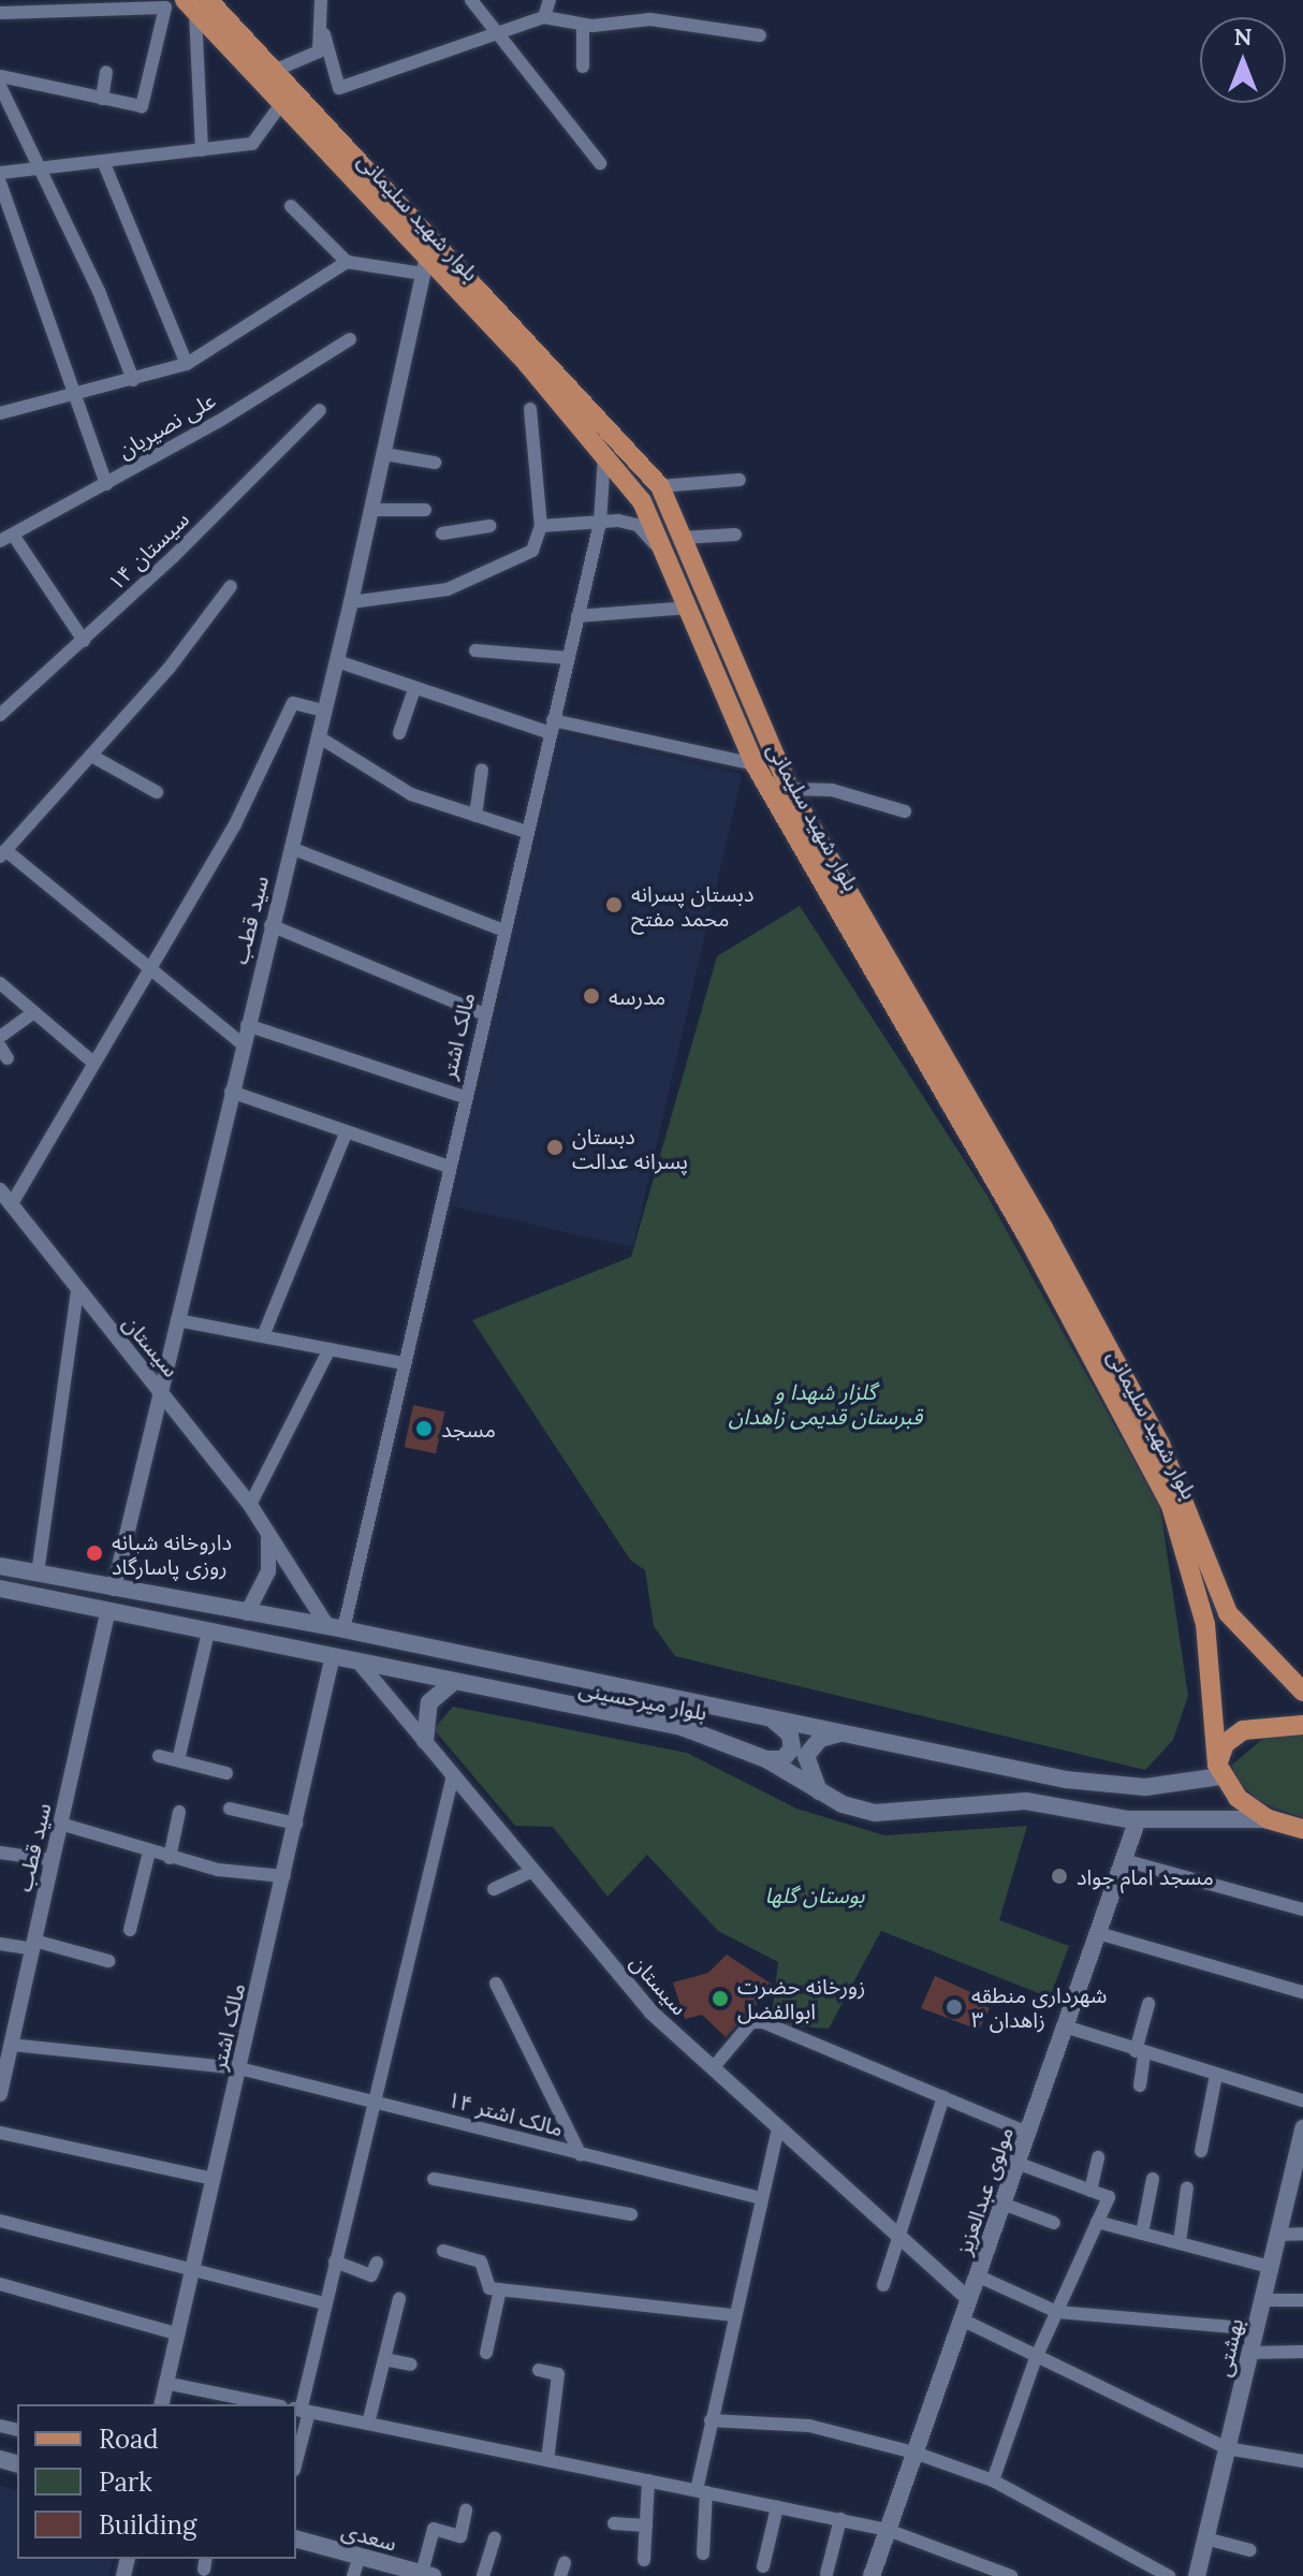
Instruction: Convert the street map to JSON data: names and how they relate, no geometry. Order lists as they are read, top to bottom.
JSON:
{
  "streets": {
    "main road": [
      "بلوار شهید سلیمانی",
      "بلوار میرحسینی",
      "مولوی عبدالعزیز",
      "بهشتی",
      "سعدی"
    ],
    "street": [
      "علی نصیریان",
      "سیستان ۱۴",
      "سید قطب",
      "مالک اشتر",
      "سیستان",
      "مالک اشتر ۱۴"
    ]
  },
  "crossings": [
    ["بلوار شهید سلیمانی", "سید قطب"],
    ["بلوار شهید سلیمانی", "مالک اشتر"],
    ["بلوار شهید سلیمانی", "بلوار میرحسینی"],
    ["سید قطب", "سیستان"],
    ["سید قطب", "بلوار میرحسینی"],
    ["سید قطب", "مالک اشتر ۱۴"],
    ["مالک اشتر", "سیستان"],
    ["مالک اشتر", "بلوار میرحسینی"],
    ["مالک اشتر", "مالک اشتر ۱۴"],
    ["سیستان", "بلوار میرحسینی"],
    ["سیستان", "مولوی عبدالعزیز"],
    ["بلوار میرحسینی", "مولوی عبدالعزیز"]
  ],
  "parks": ["گلزار شهدا و قبرستان قدیمی زاهدان", "بوستان گلها"],
  "places": [
    "دبستان پسرانه محمد مفتح",
    "مدرسه",
    "دبستان پسرانه عدالت",
    "مسجد",
    "داروخانه شبانه روزی پاسارگاد",
    "مسجد امام جواد",
    "زورخانه حضرت ابوالفضل",
    "شهرداری منطقه ۳ زاهدان"
  ],
  "legend": ["Road", "Park", "Building"],
  "north": "top"
}
